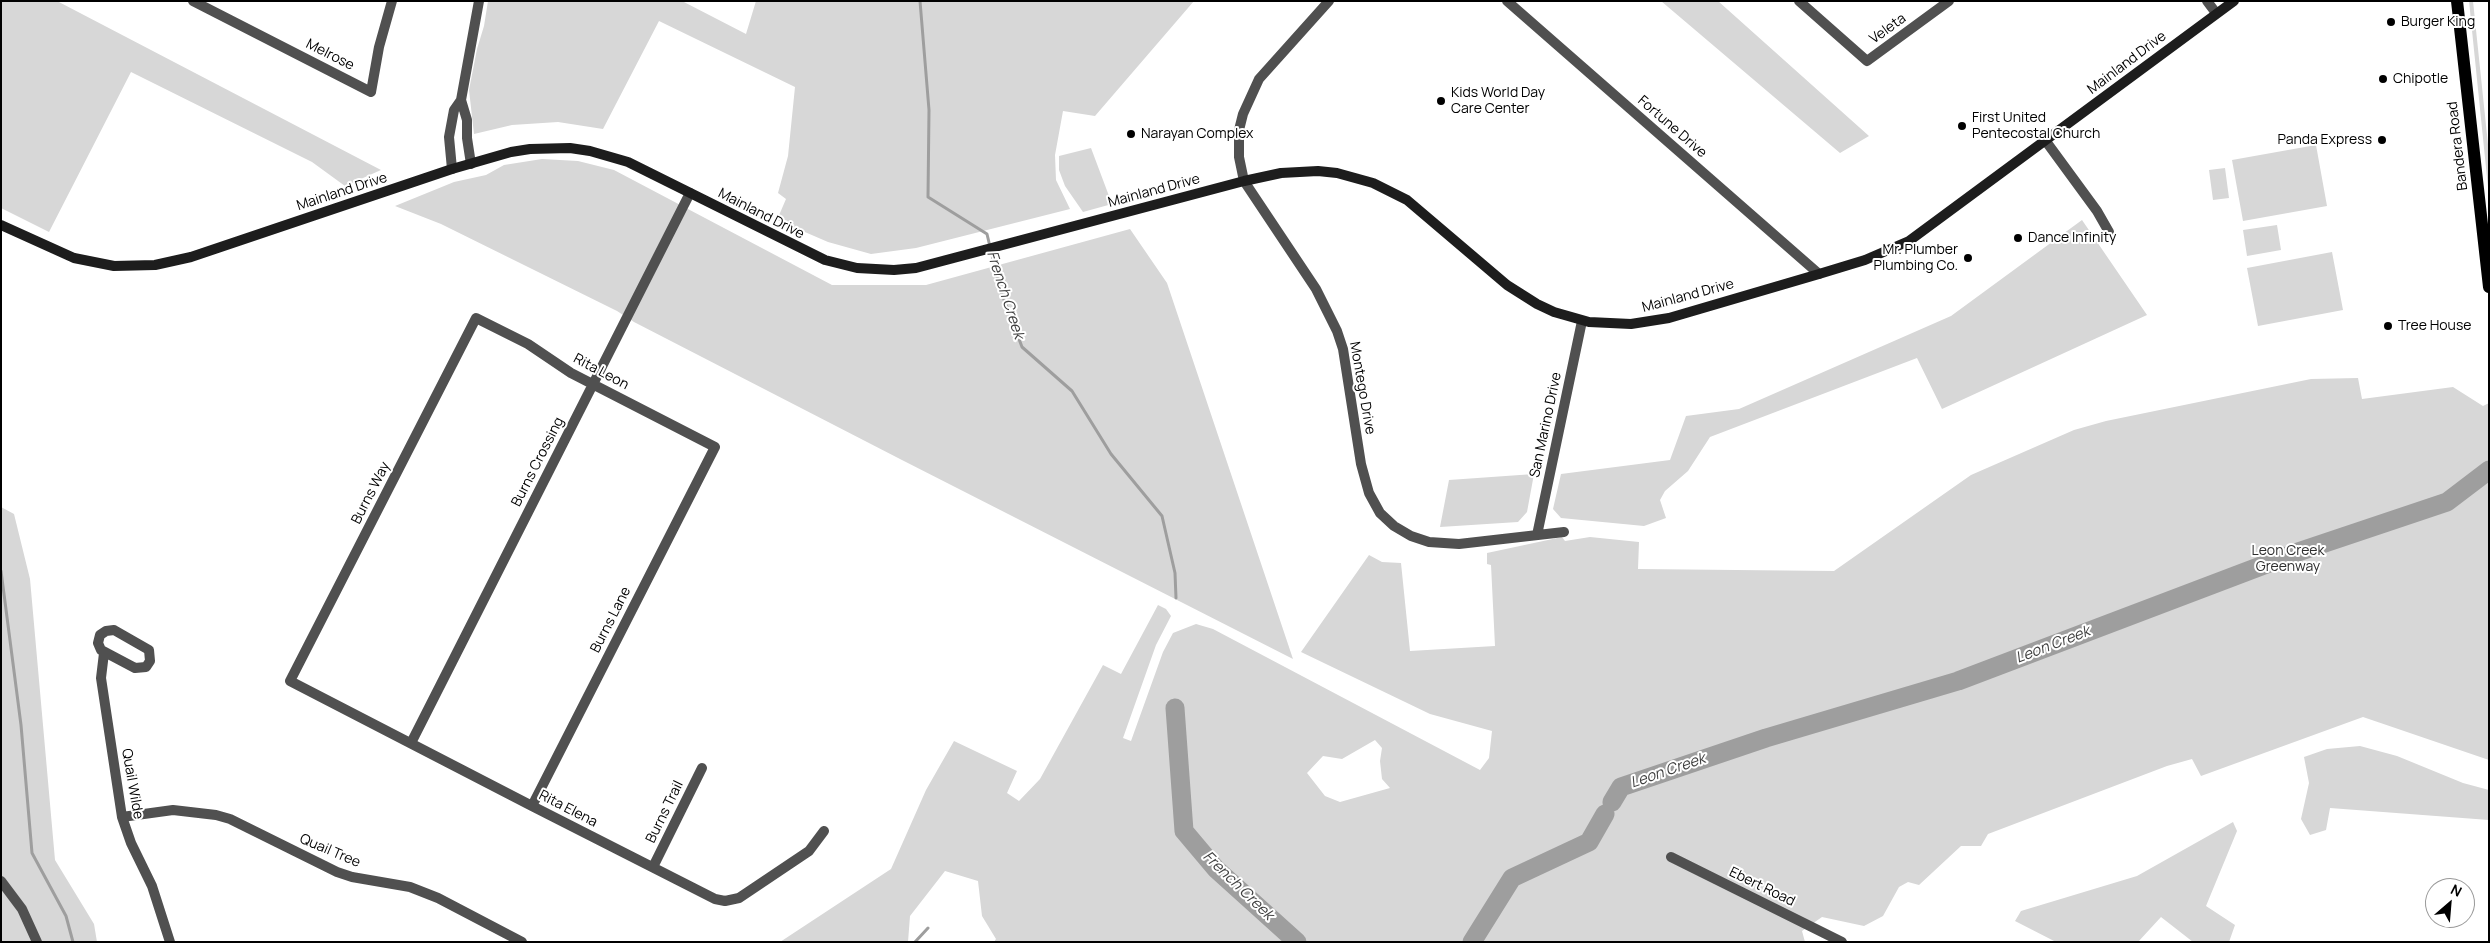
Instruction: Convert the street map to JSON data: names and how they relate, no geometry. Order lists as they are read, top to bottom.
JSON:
{
  "streets": {
    "main road": ["Mainland Drive", "Bandera Road"],
    "street": [
      "Veleta",
      "Melrose",
      "Fortune Drive",
      "Rita Leon",
      "Montego Drive",
      "San Marino Drive",
      "Burns Crossing",
      "Burns Way",
      "Burns Lane",
      "Quail Wilde",
      "Rita Elena",
      "Burns Trail",
      "Quail Tree",
      "Ebert Road"
    ]
  },
  "crossings": [
    ["Mainland Drive", "Fortune Drive"],
    ["Mainland Drive", "Montego Drive"],
    ["Mainland Drive", "San Marino Drive"],
    ["Mainland Drive", "Burns Crossing"],
    ["Rita Leon", "Burns Crossing"],
    ["Rita Leon", "Burns Way"],
    ["Rita Leon", "Burns Lane"],
    ["Montego Drive", "San Marino Drive"],
    ["Burns Crossing", "Rita Elena"],
    ["Burns Way", "Rita Elena"],
    ["Burns Lane", "Rita Elena"],
    ["Quail Wilde", "Quail Tree"],
    ["Rita Elena", "Burns Trail"]
  ],
  "water": ["French Creek", "Leon Creek"],
  "parks": ["Leon Creek Greenway"],
  "places": [
    "Burger King",
    "Chipotle",
    "Kids World Day Care Center",
    "First United Pentecostal Church",
    "Narayan Complex",
    "Panda Express",
    "Dance Infinity",
    "Mr. Plumber Plumbing Co.",
    "Tree House"
  ],
  "north": "top right"
}
